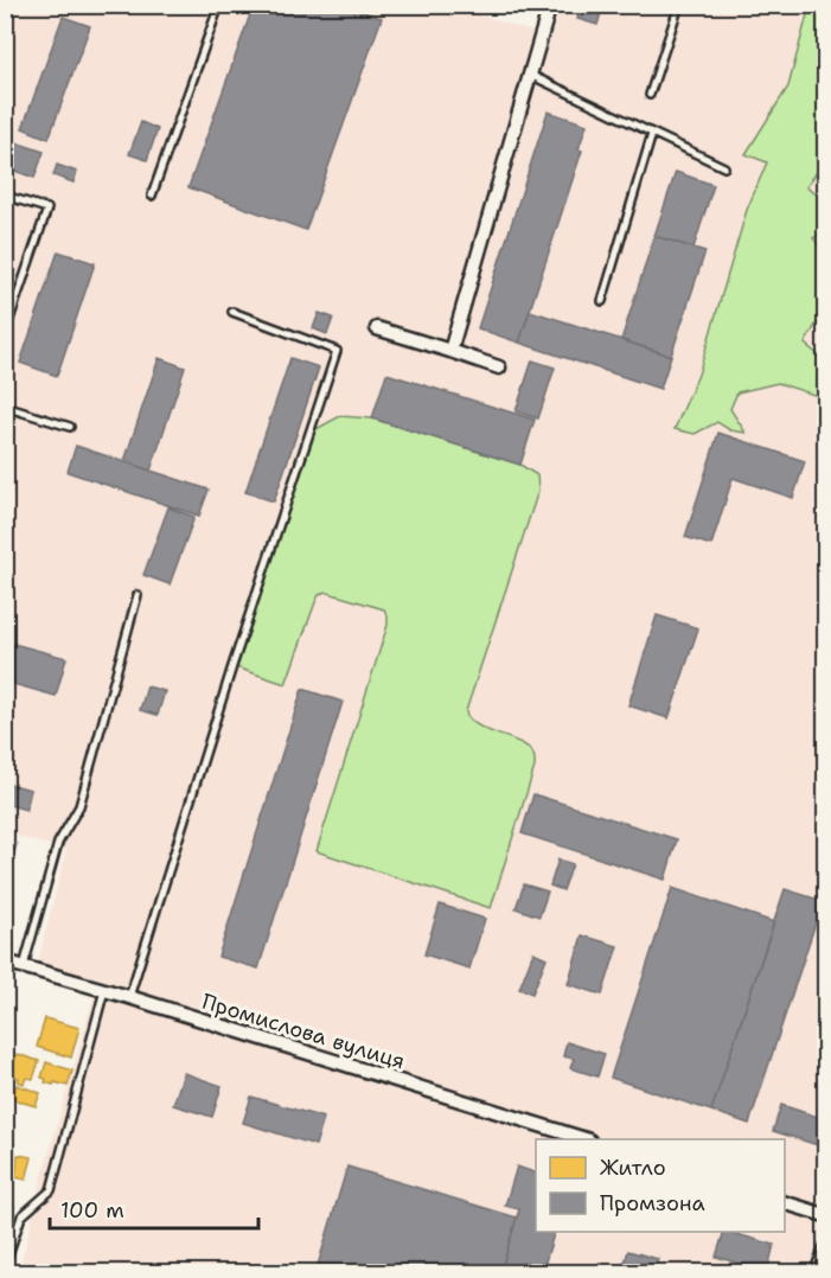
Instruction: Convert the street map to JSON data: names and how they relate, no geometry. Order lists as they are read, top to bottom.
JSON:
{
  "streets": {
    "street": ["Промислова вулиця"]
  },
  "legend": ["Житло", "Промзона"],
  "scale_bar": "100 m"
}
